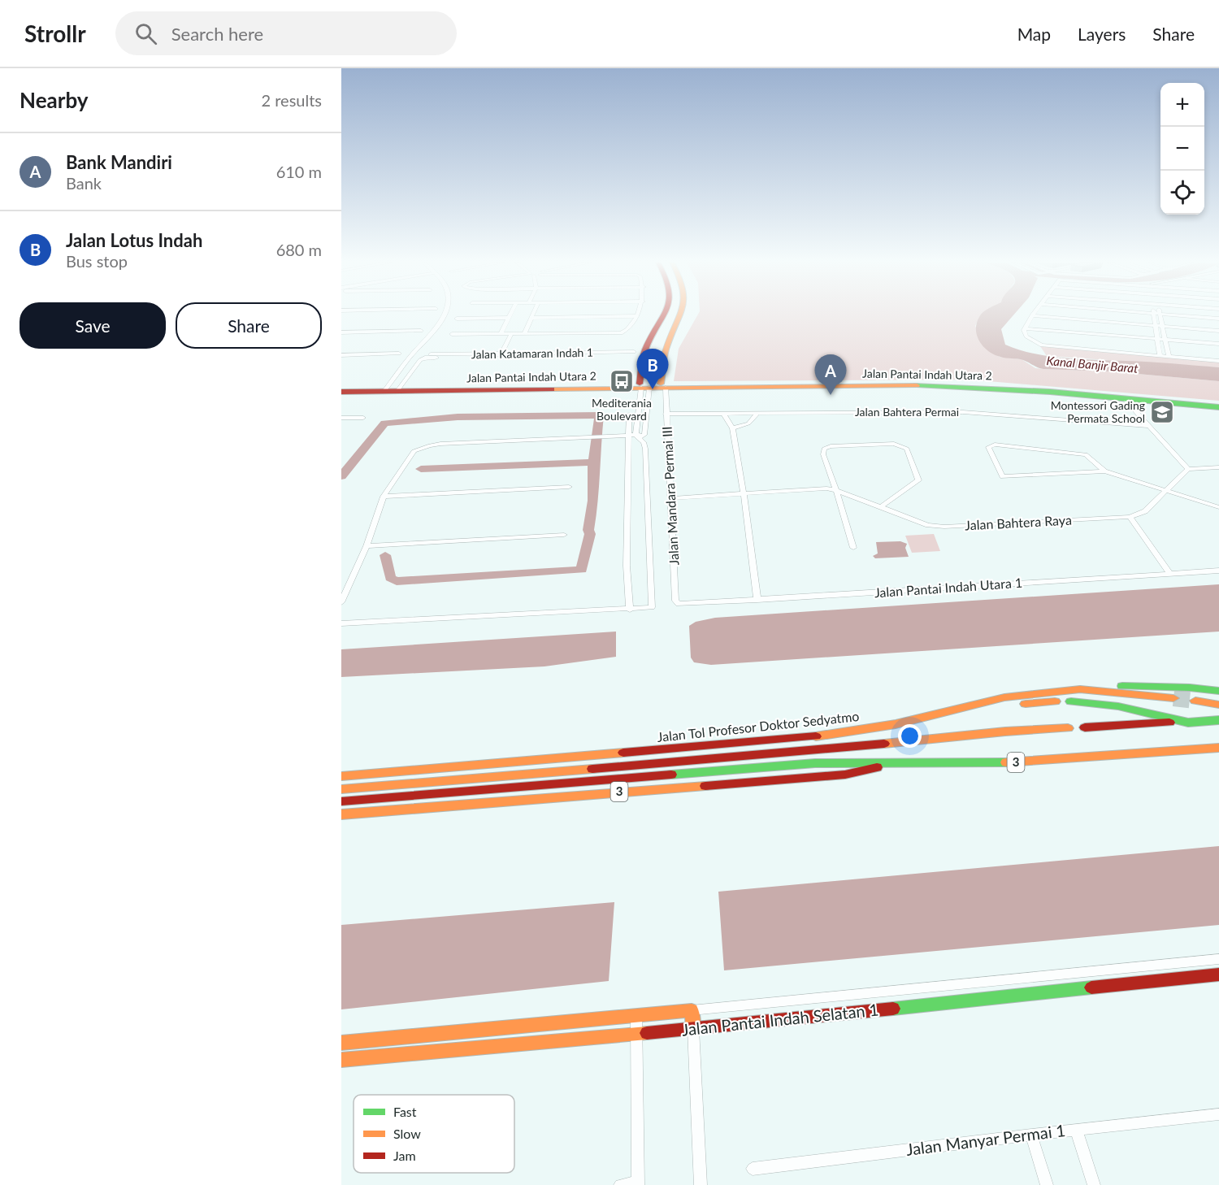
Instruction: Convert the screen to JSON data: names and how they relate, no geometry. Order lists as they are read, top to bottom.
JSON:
{
  "streets": {
    "main road": [
      "Jalan Pantai Indah Utara 2",
      "Jalan Tol Profesor Doktor Sedyatmo",
      "3",
      "Jalan Pantai Indah Selatan 1"
    ],
    "street": [
      "Jalan Katamaran Indah 1",
      "Jalan Bahtera Permai",
      "Jalan Mandara Permai III",
      "Jalan Bahtera Raya",
      "Jalan Pantai Indah Utara 1",
      "Jalan Manyar Permai 1"
    ]
  },
  "crossings": [
    ["Jalan Katamaran Indah 1", "Jalan Pantai Indah Utara 2"],
    ["Jalan Pantai Indah Utara 2", "Jalan Mandara Permai III"],
    ["Jalan Bahtera Permai", "Jalan Mandara Permai III"],
    ["Jalan Mandara Permai III", "Jalan Bahtera Raya"],
    ["Jalan Mandara Permai III", "Jalan Pantai Indah Utara 1"]
  ],
  "water": ["Kanal Banjir Barat"],
  "places": {
    "bus stop": ["Mediterania Boulevard"],
    "school or university": ["Montessori Gading Permata School"]
  },
  "legend": ["Fast", "Slow", "Jam"],
  "page": {
    "header": "Strollr",
    "search": "Search here",
    "nav": ["Map", "Layers", "Share"],
    "heading": ["Nearby", "2 results"],
    "map_buttons": ["+", "−"],
    "list": [
      {
        "mark": "A",
        "name": "Bank Mandiri",
        "note": "Bank",
        "value": "610 m"
      },
      {
        "mark": "B",
        "name": "Jalan Lotus Indah",
        "note": "Bus stop",
        "value": "680 m"
      }
    ],
    "buttons": ["Save", "Share"],
    "pins": ["B", "A"]
  }
}
